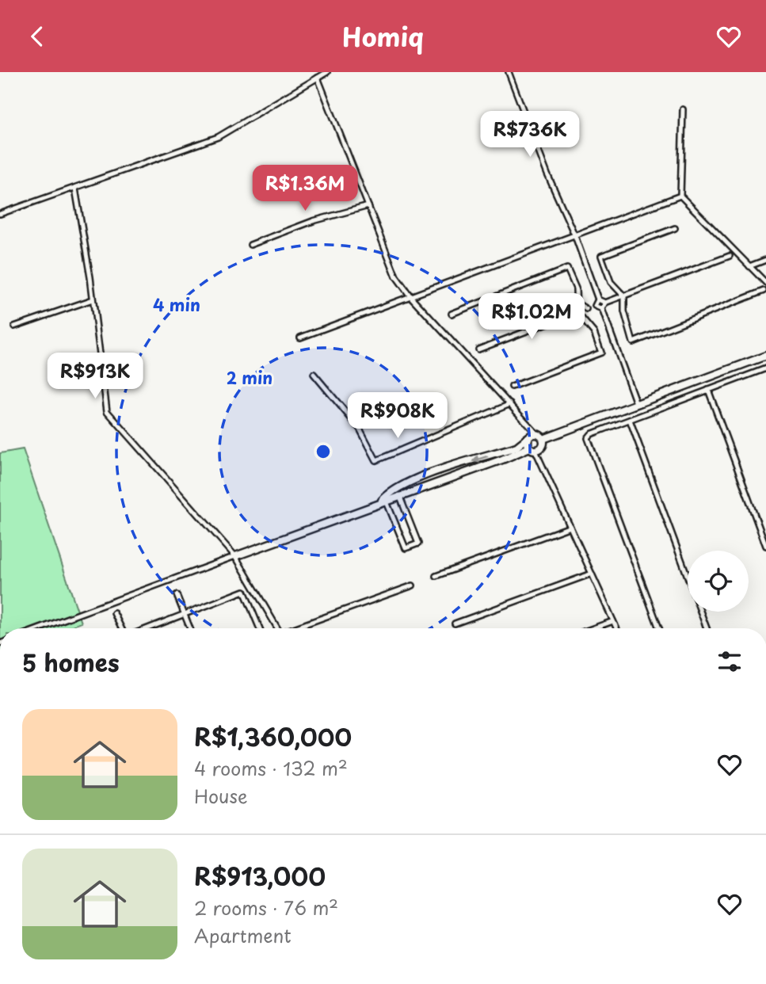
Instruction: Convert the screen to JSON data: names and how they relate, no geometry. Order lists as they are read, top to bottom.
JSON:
{
  "page": {
    "header": "Homiq",
    "price": [
      "R$736K",
      "R$1.36M",
      "R$1.02M",
      "R$913K",
      "R$908K"
    ],
    "heading": "5 homes",
    "list": [
      {
        "name": "R$1,360,000",
        "note": "4 rooms · 132 m² · House"
      },
      {
        "name": "R$913,000",
        "note": "2 rooms · 76 m² · Apartment"
      }
    ]
  },
  "rings": ["4 min", "2 min"]
}
